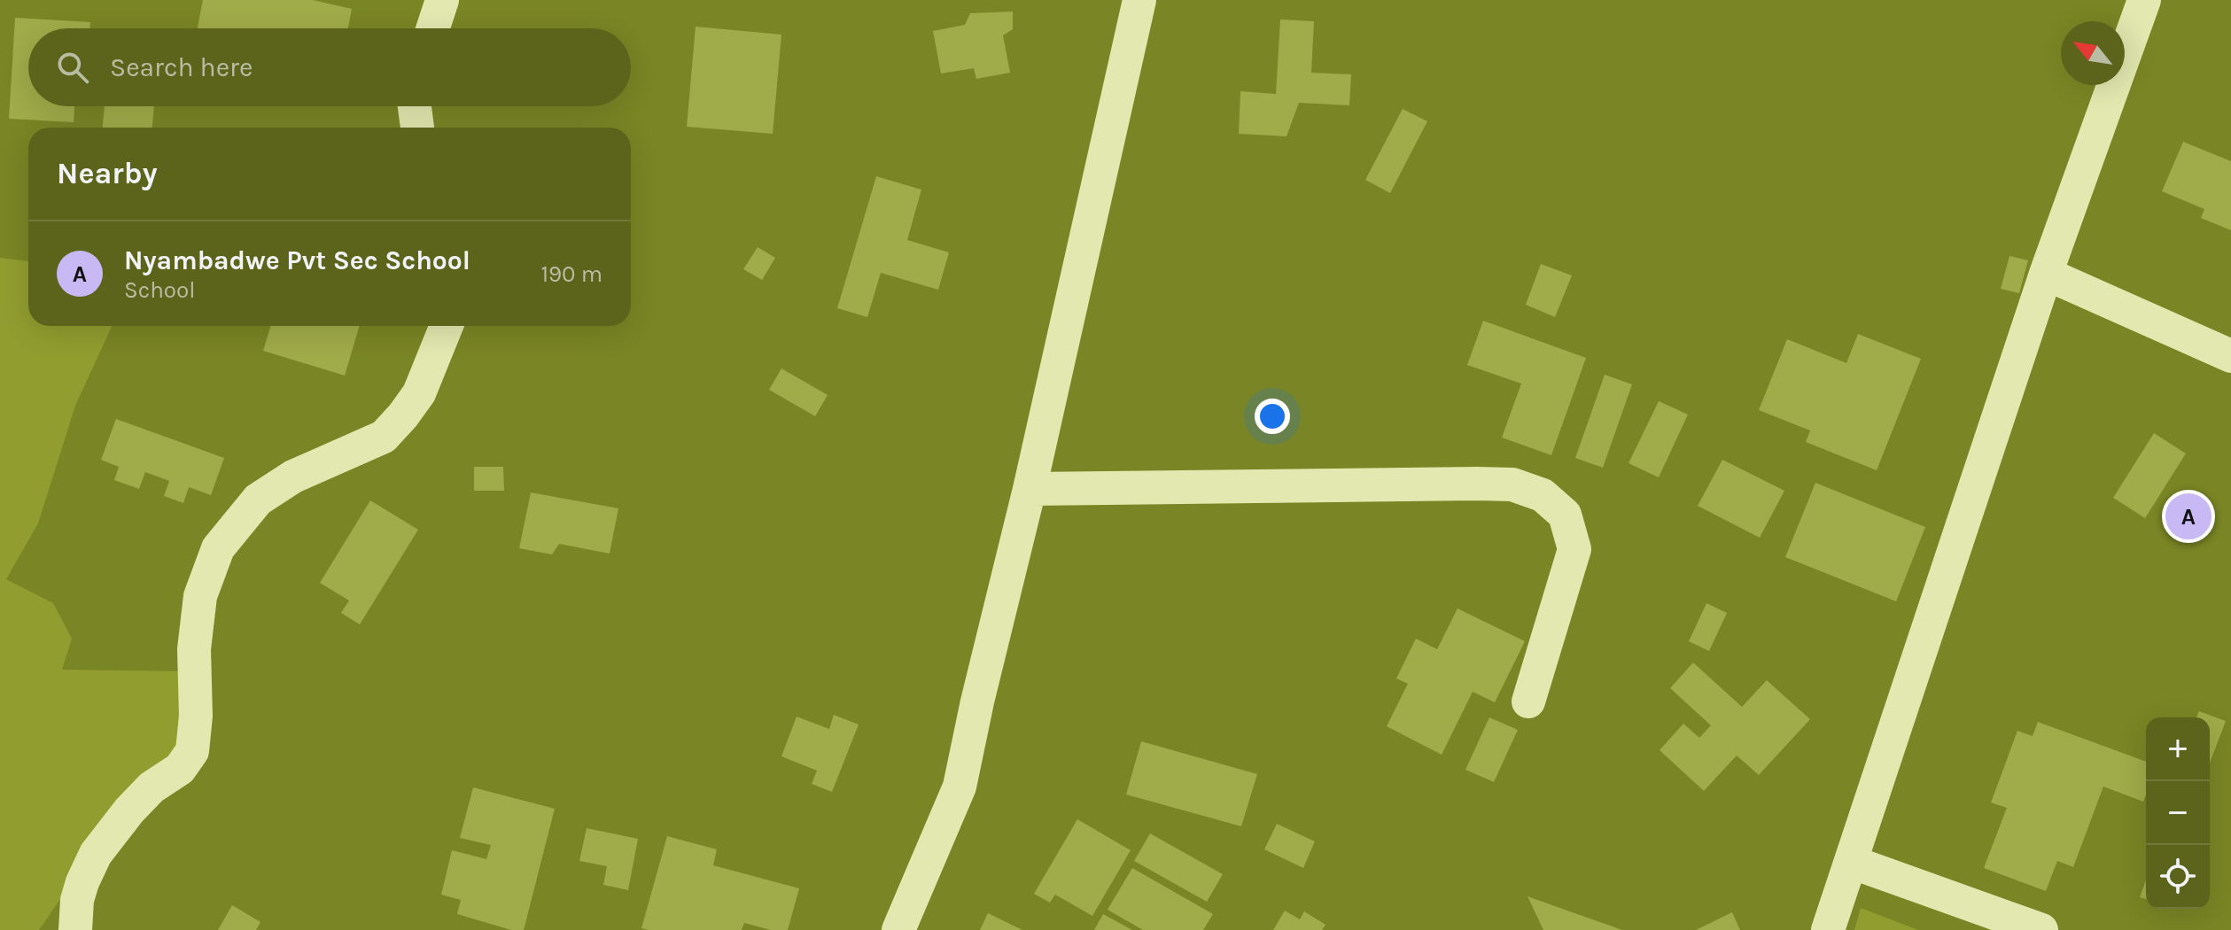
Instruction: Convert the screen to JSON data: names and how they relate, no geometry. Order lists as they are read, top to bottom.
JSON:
{
  "north": "top left",
  "page": {
    "search": "Search here",
    "heading": "Nearby",
    "list": [
      {
        "mark": "A",
        "name": "Nyambadwe Pvt Sec School",
        "note": "School",
        "value": "190 m"
      }
    ],
    "pins": "A",
    "map_buttons": ["+", "−"]
  }
}
